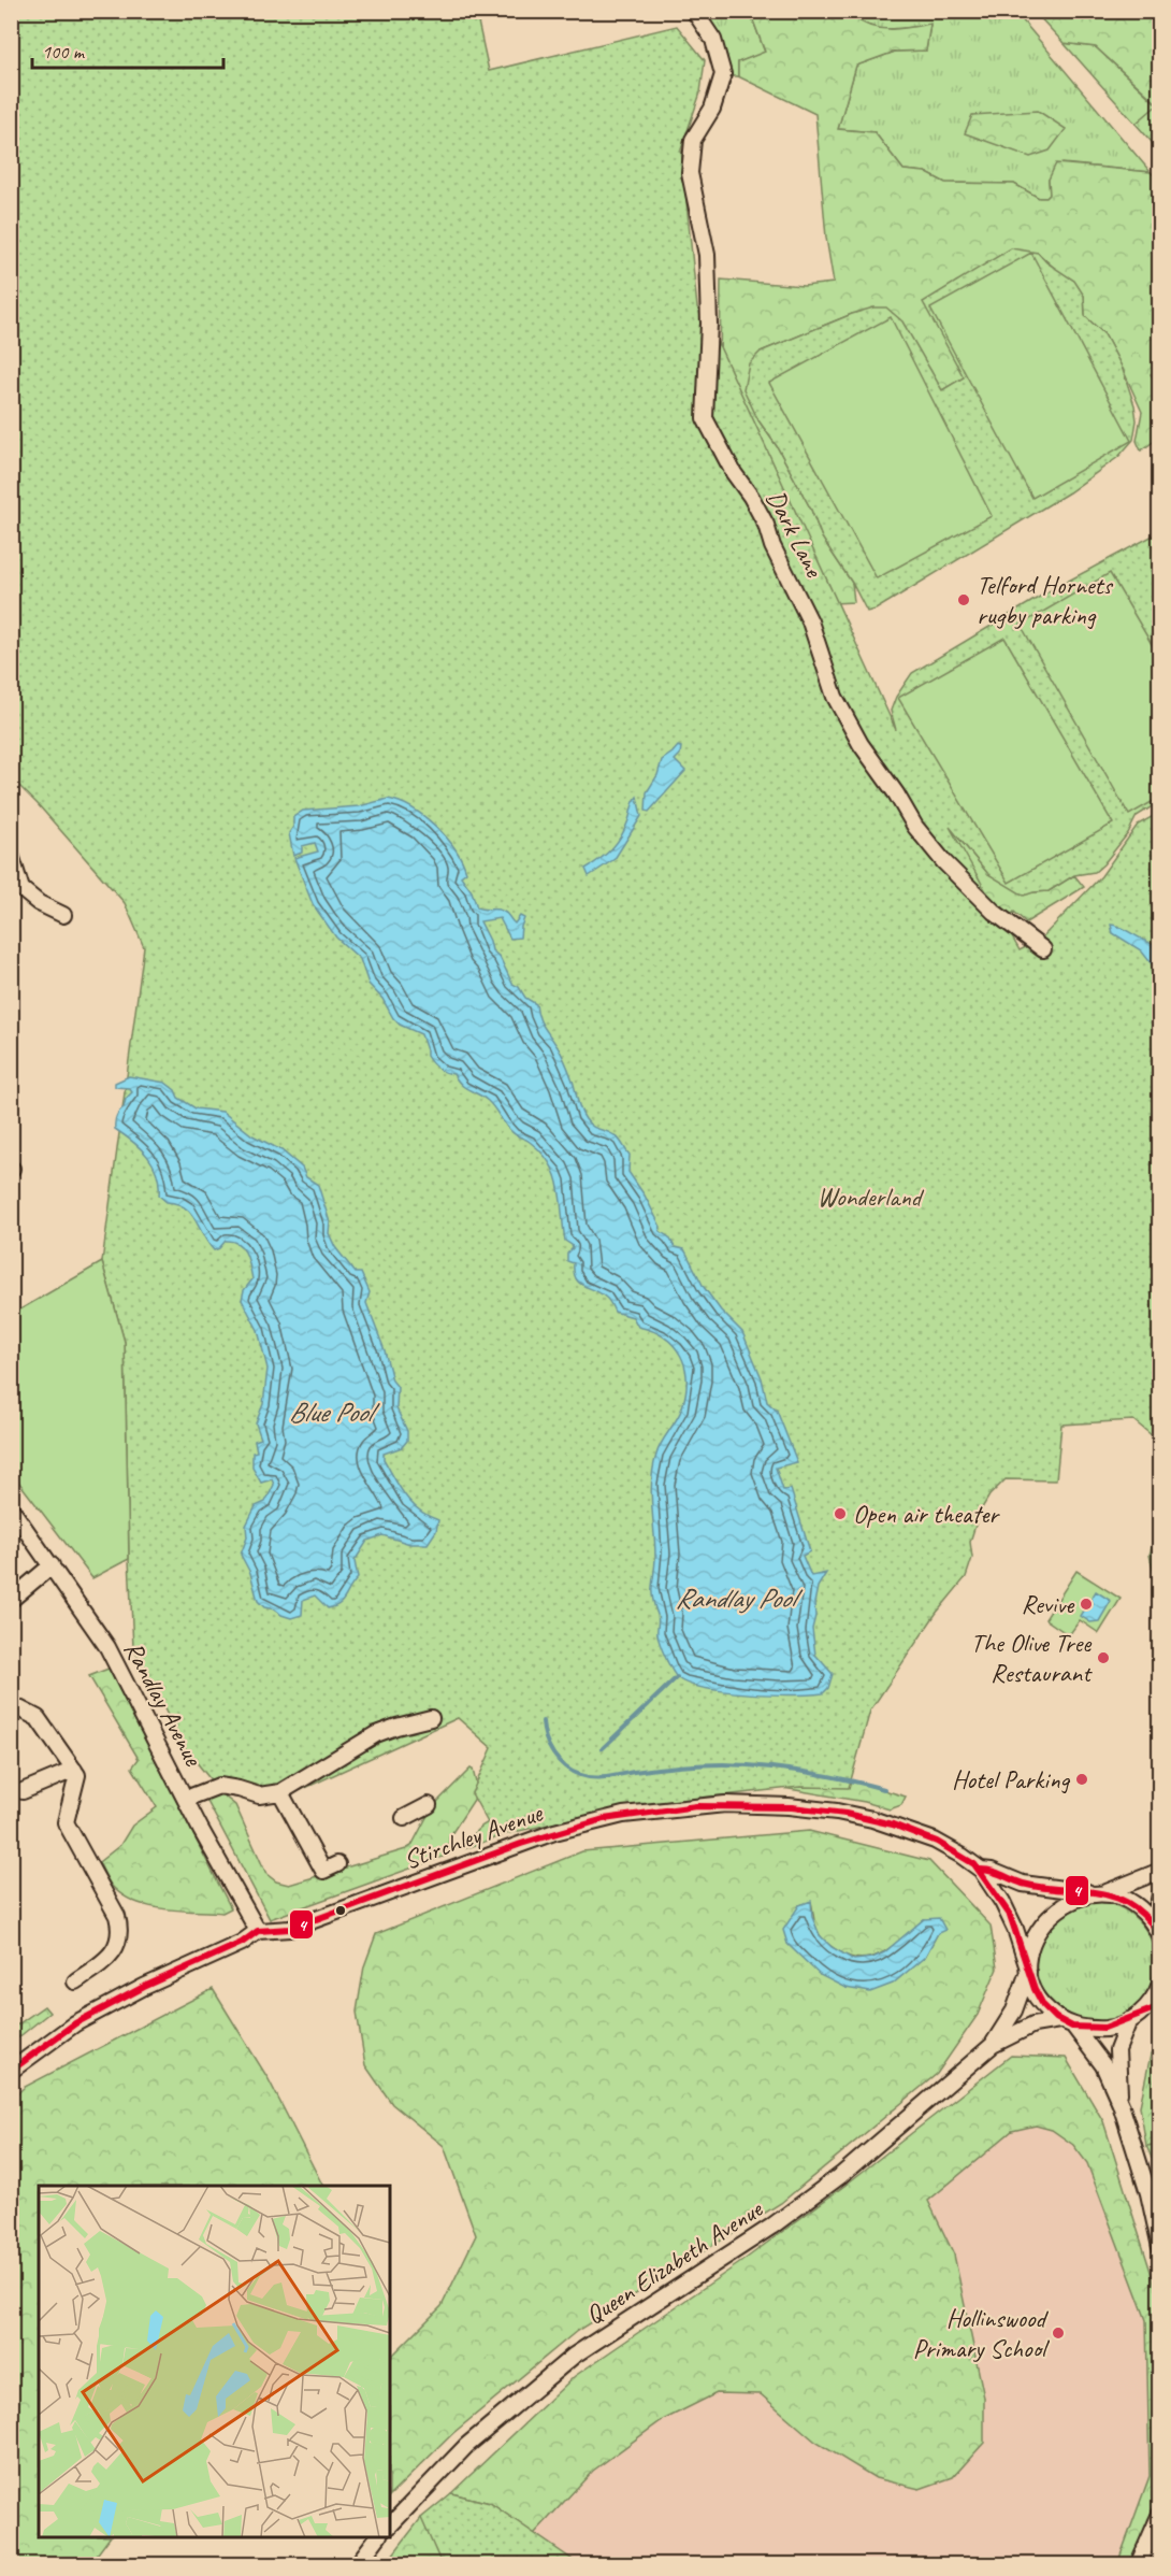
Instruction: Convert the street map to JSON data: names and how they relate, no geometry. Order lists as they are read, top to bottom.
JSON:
{
  "streets": {
    "street": [
      "Dark Lane",
      "Randlay Avenue",
      "Stirchley Avenue",
      "Queen Elizabeth Avenue"
    ]
  },
  "crossings": [
    ["Randlay Avenue", "Stirchley Avenue"]
  ],
  "water": ["Blue Pool", "Randlay Pool"],
  "parks": ["Wonderland"],
  "places": [
    "Telford Hornets rugby parking",
    "Open air theater",
    "Revive",
    "The Olive Tree Restaurant",
    "Hotel Parking",
    "Hollinswood Primary School"
  ],
  "lines": ["transit line 4"],
  "scale_bar": "100 m"
}
